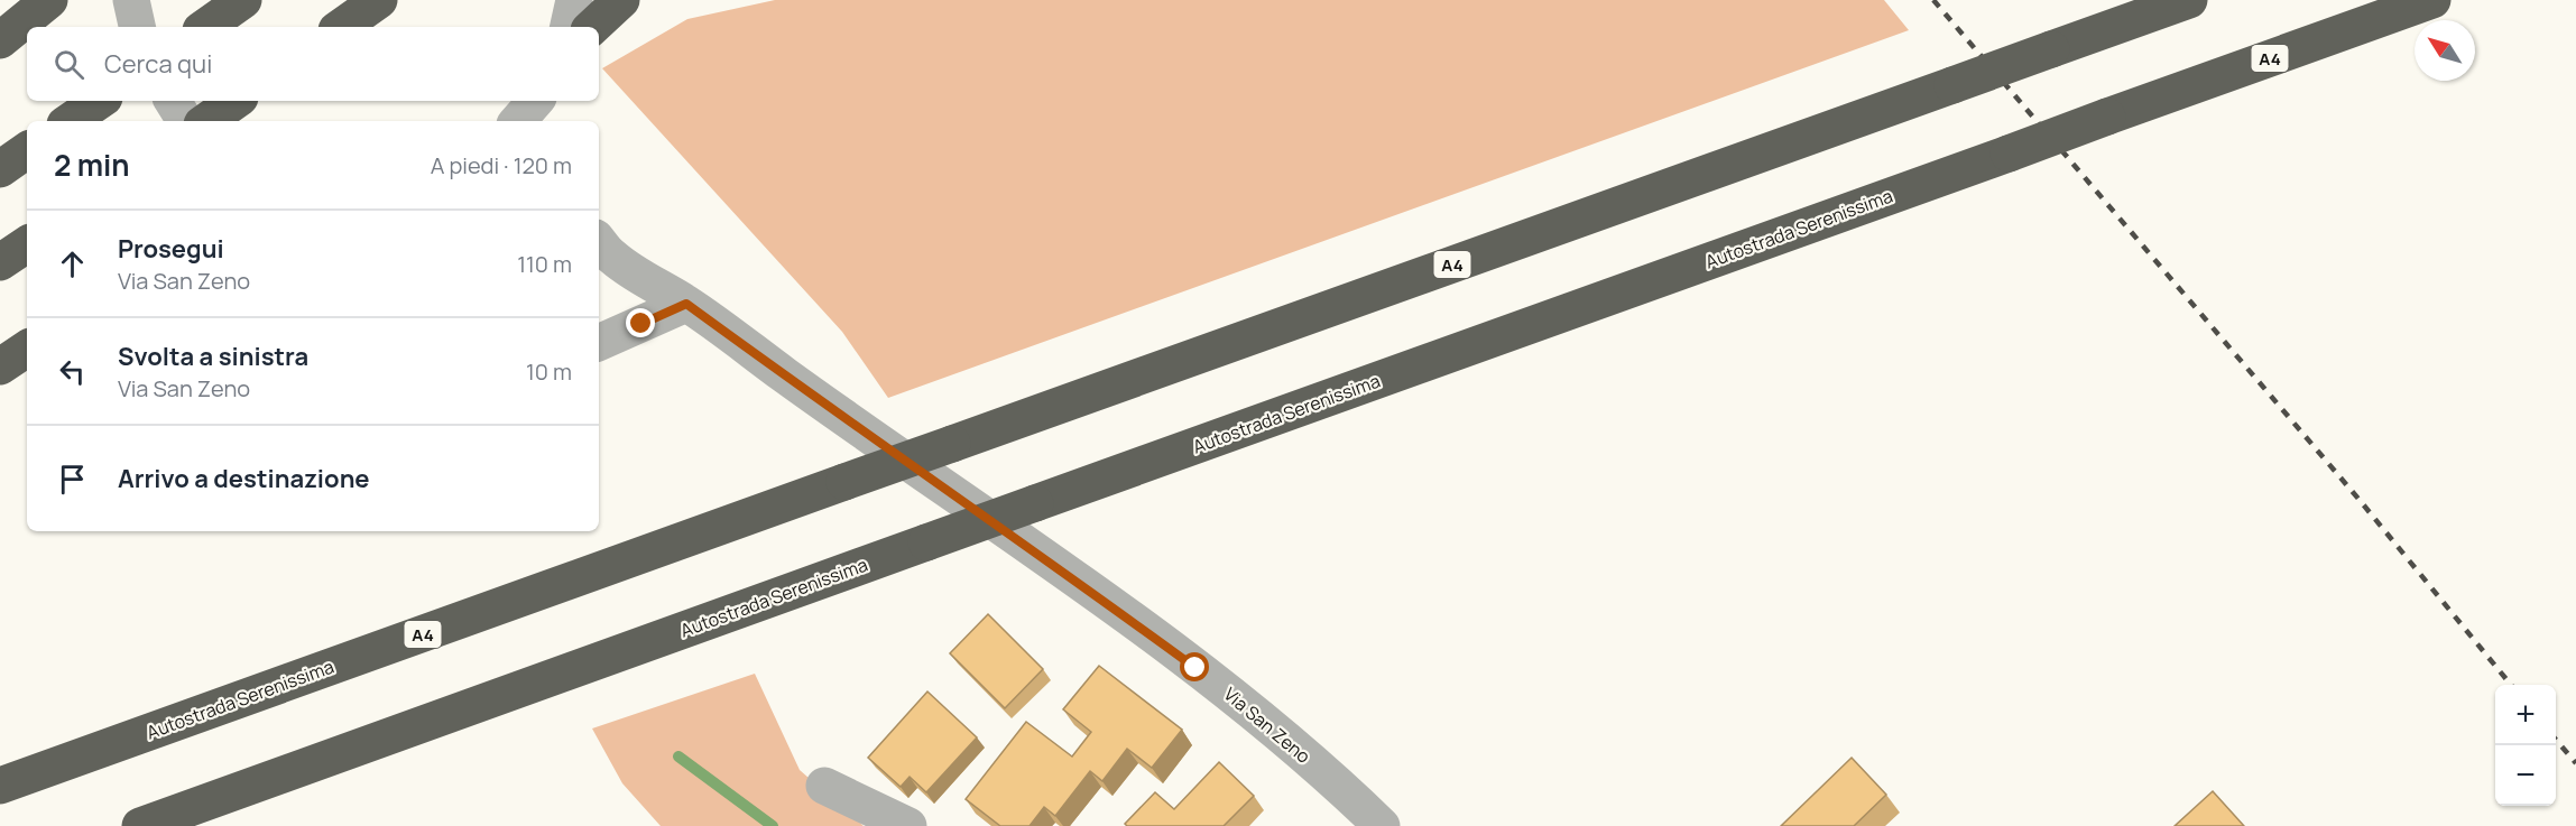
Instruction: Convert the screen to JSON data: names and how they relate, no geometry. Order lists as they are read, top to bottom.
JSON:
{
  "streets": {
    "highway": ["A4", "Autostrada Serenissima"],
    "street": ["Via San Zeno"]
  },
  "north": "top left",
  "page": {
    "search": "Cerca qui",
    "heading": ["2 min", "A piedi · 120 m"],
    "list": [
      ["Prosegui", "Via San Zeno", "110 m"],
      ["Svolta a sinistra", "Via San Zeno", "10 m"],
      "Arrivo a destinazione"
    ],
    "map_buttons": ["+", "−"]
  }
}
